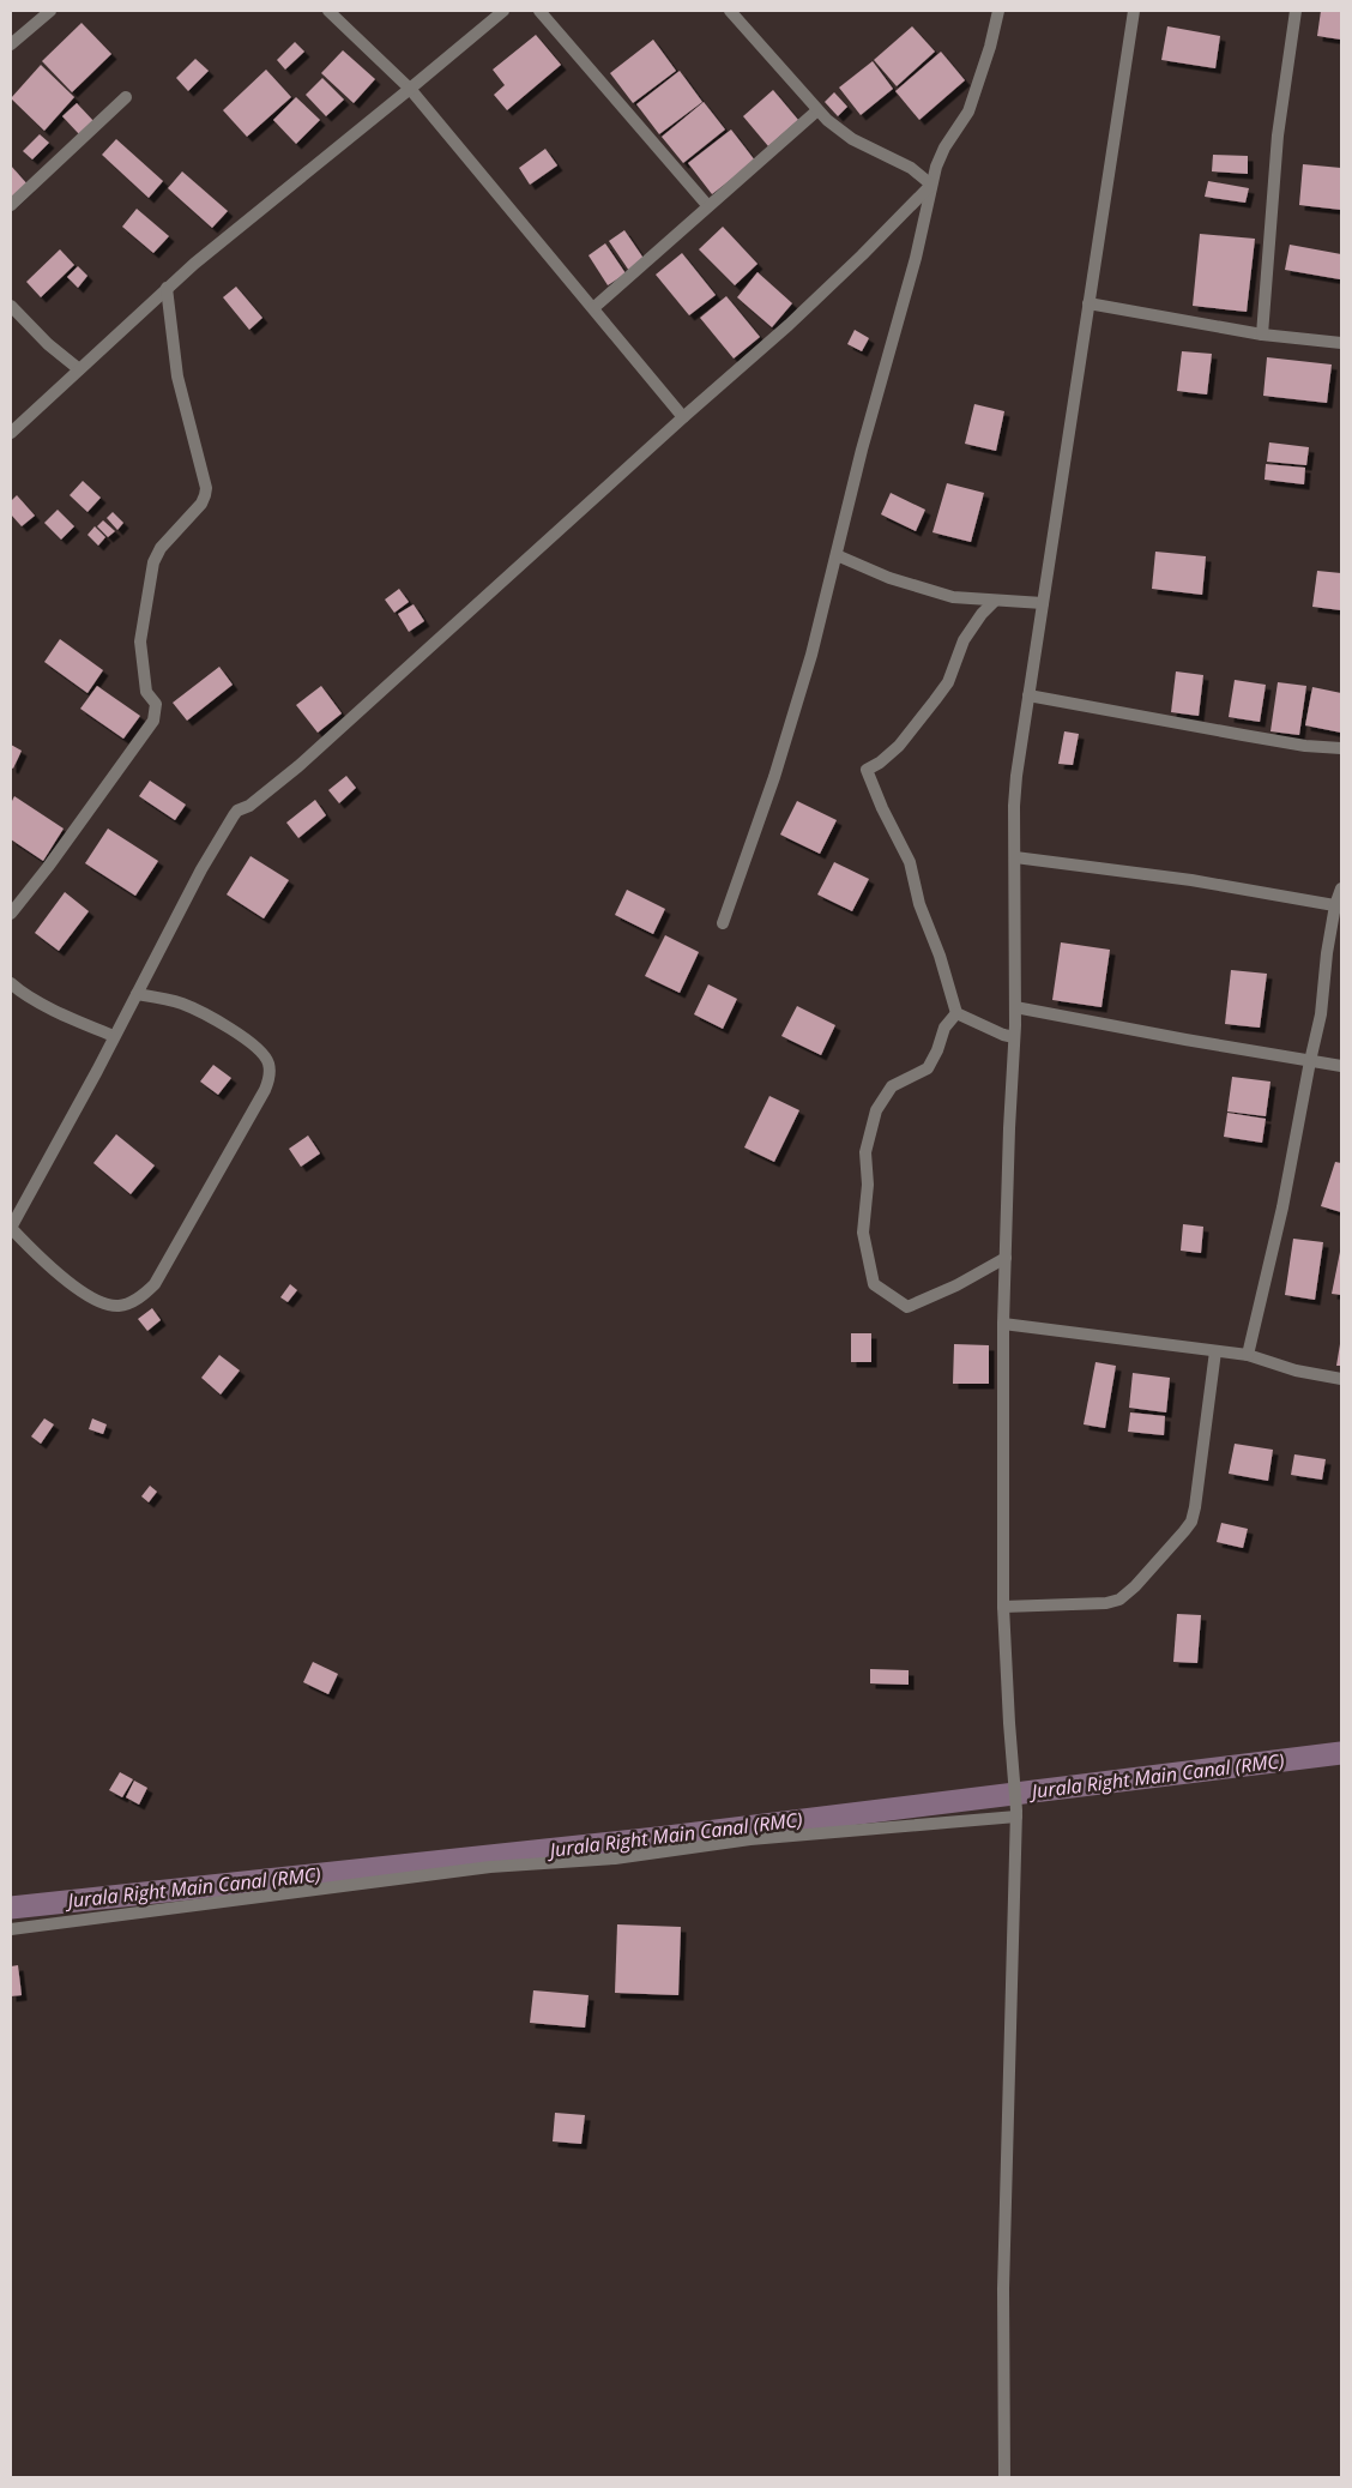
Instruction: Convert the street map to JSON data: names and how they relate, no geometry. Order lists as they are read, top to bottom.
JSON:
{
  "water": ["Jurala Right Main Canal (RMC)"]
}
